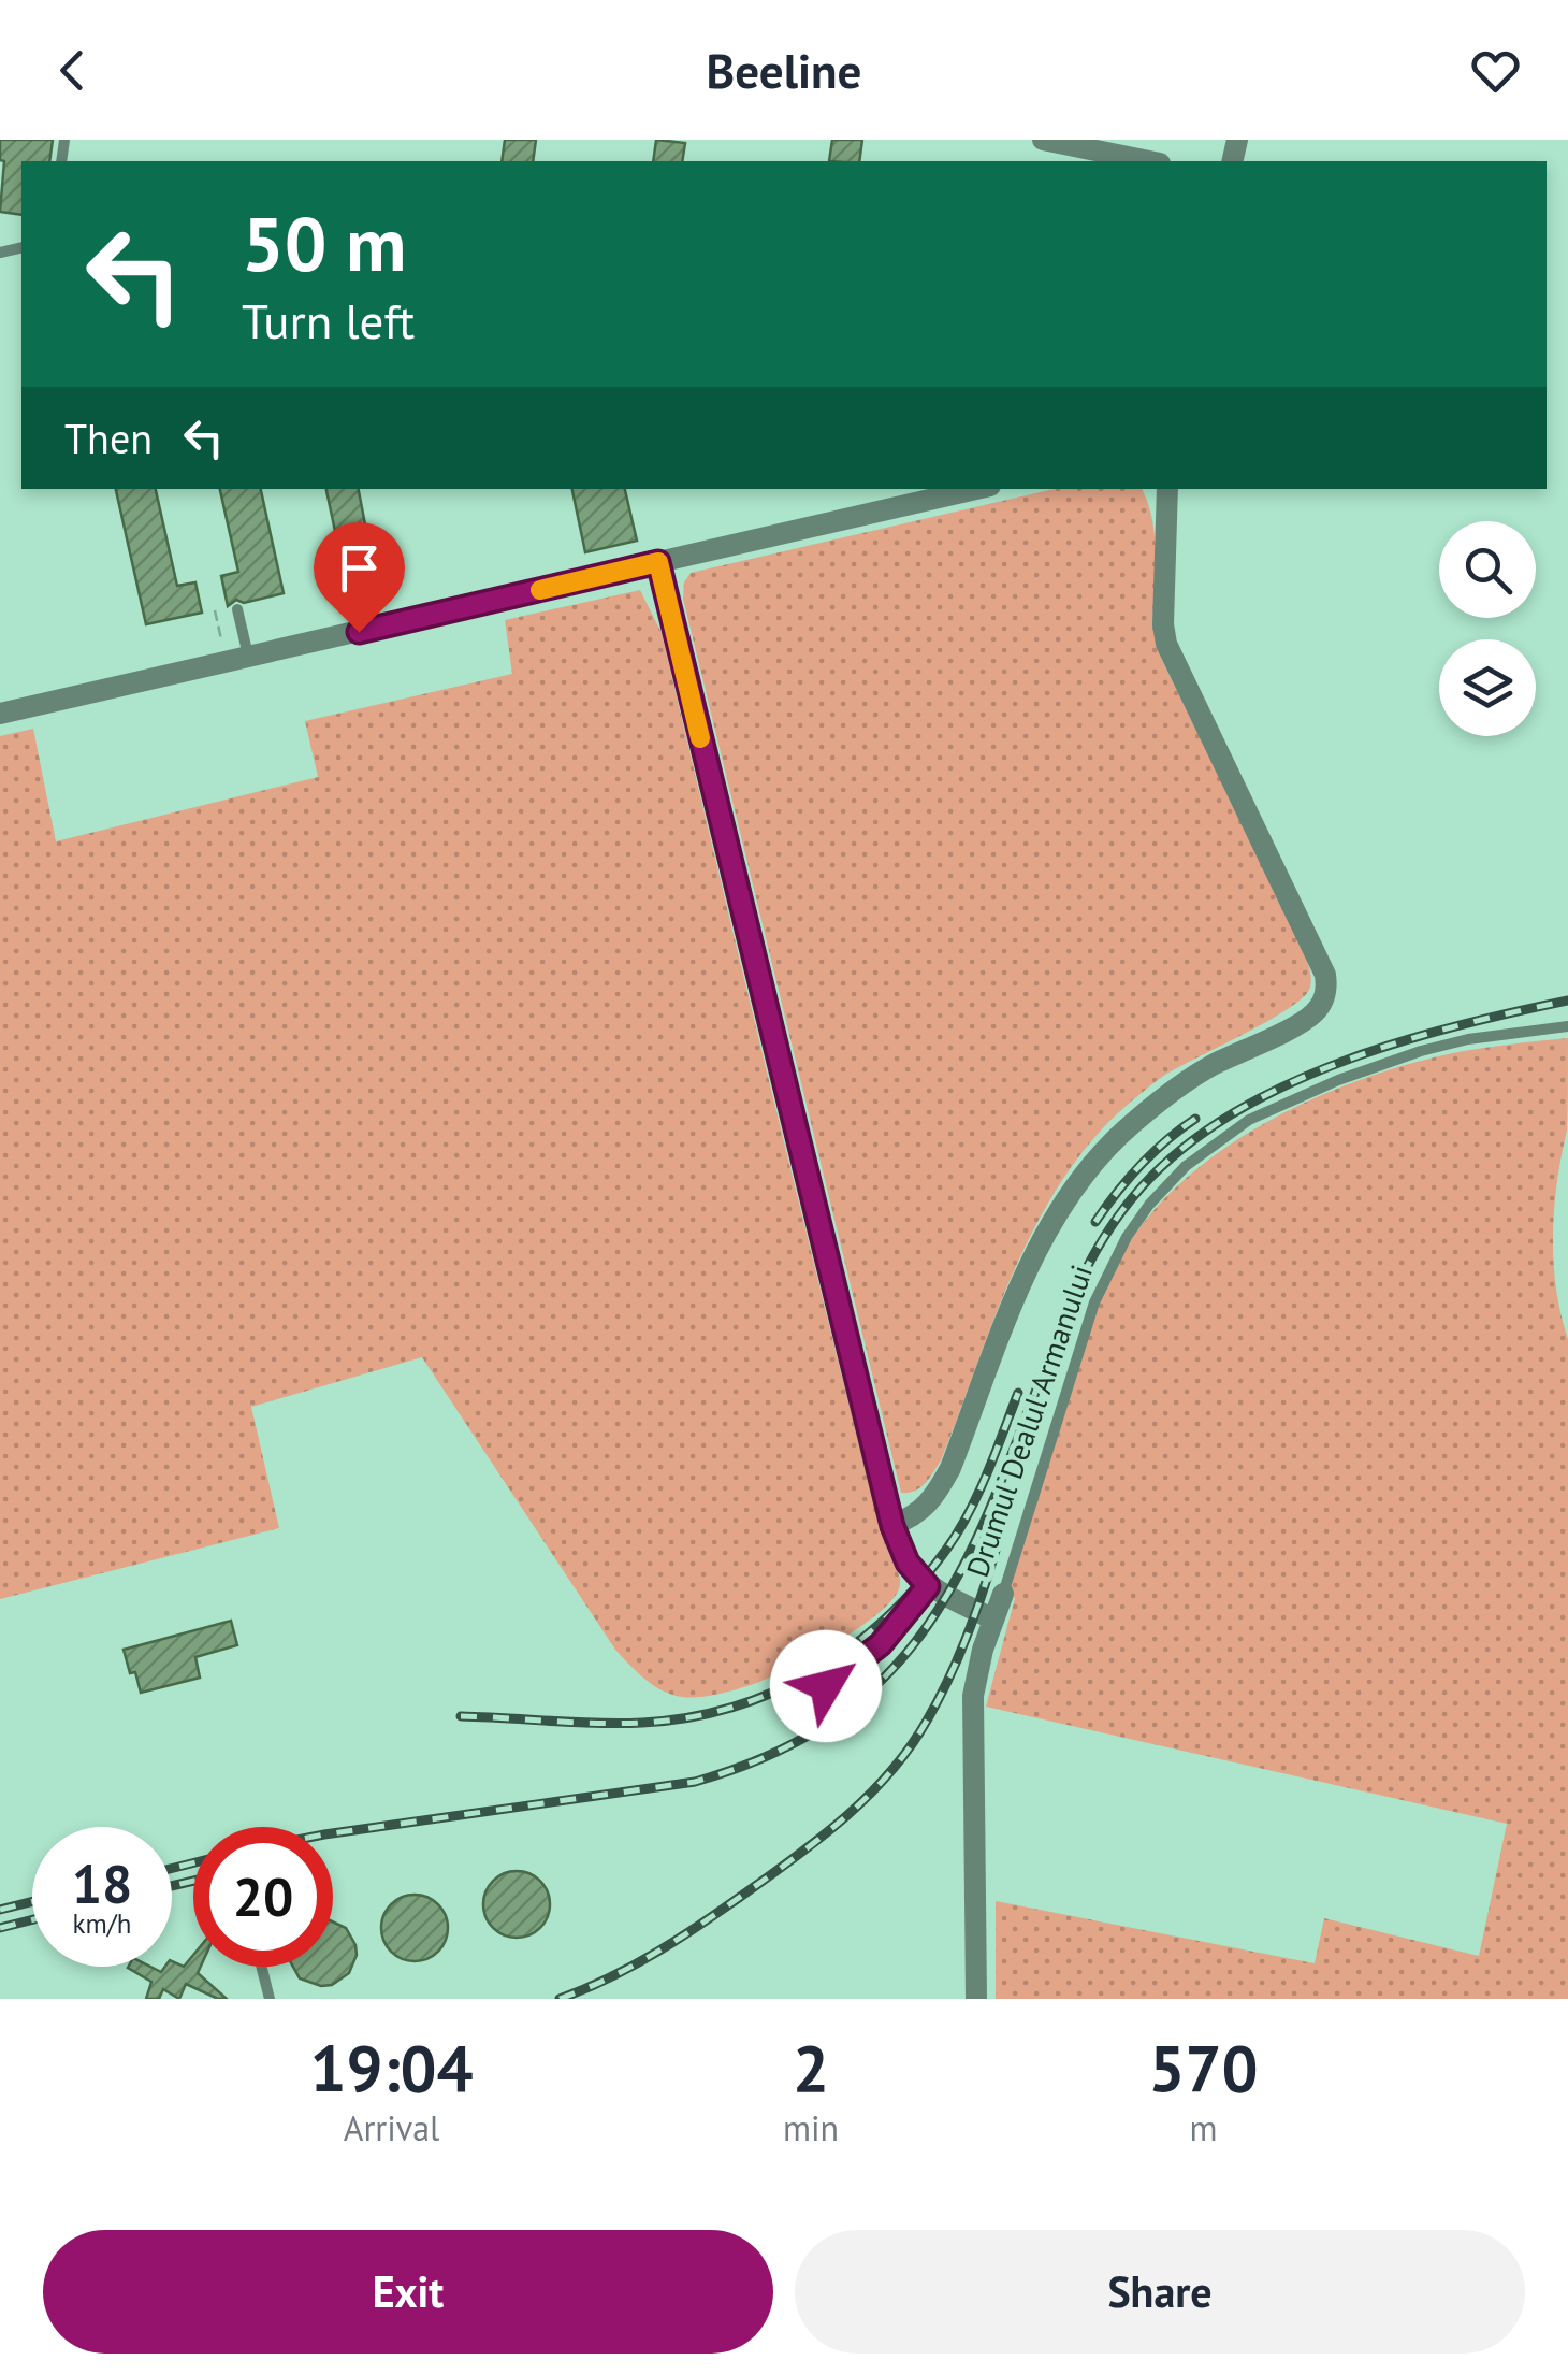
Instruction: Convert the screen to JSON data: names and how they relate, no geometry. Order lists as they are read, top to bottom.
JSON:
{
  "streets": {
    "street": ["Drumul Dealul Armanului"]
  },
  "page": {
    "header": "Beeline",
    "turn": ["50 m", "Turn left"],
    "then": "Then",
    "speed": "18 km/h",
    "limit": "20",
    "eta": [
      "19:04",
      "Arrival",
      "2",
      "min",
      "570",
      "m"
    ],
    "buttons": ["Exit", "Share"]
  }
}
